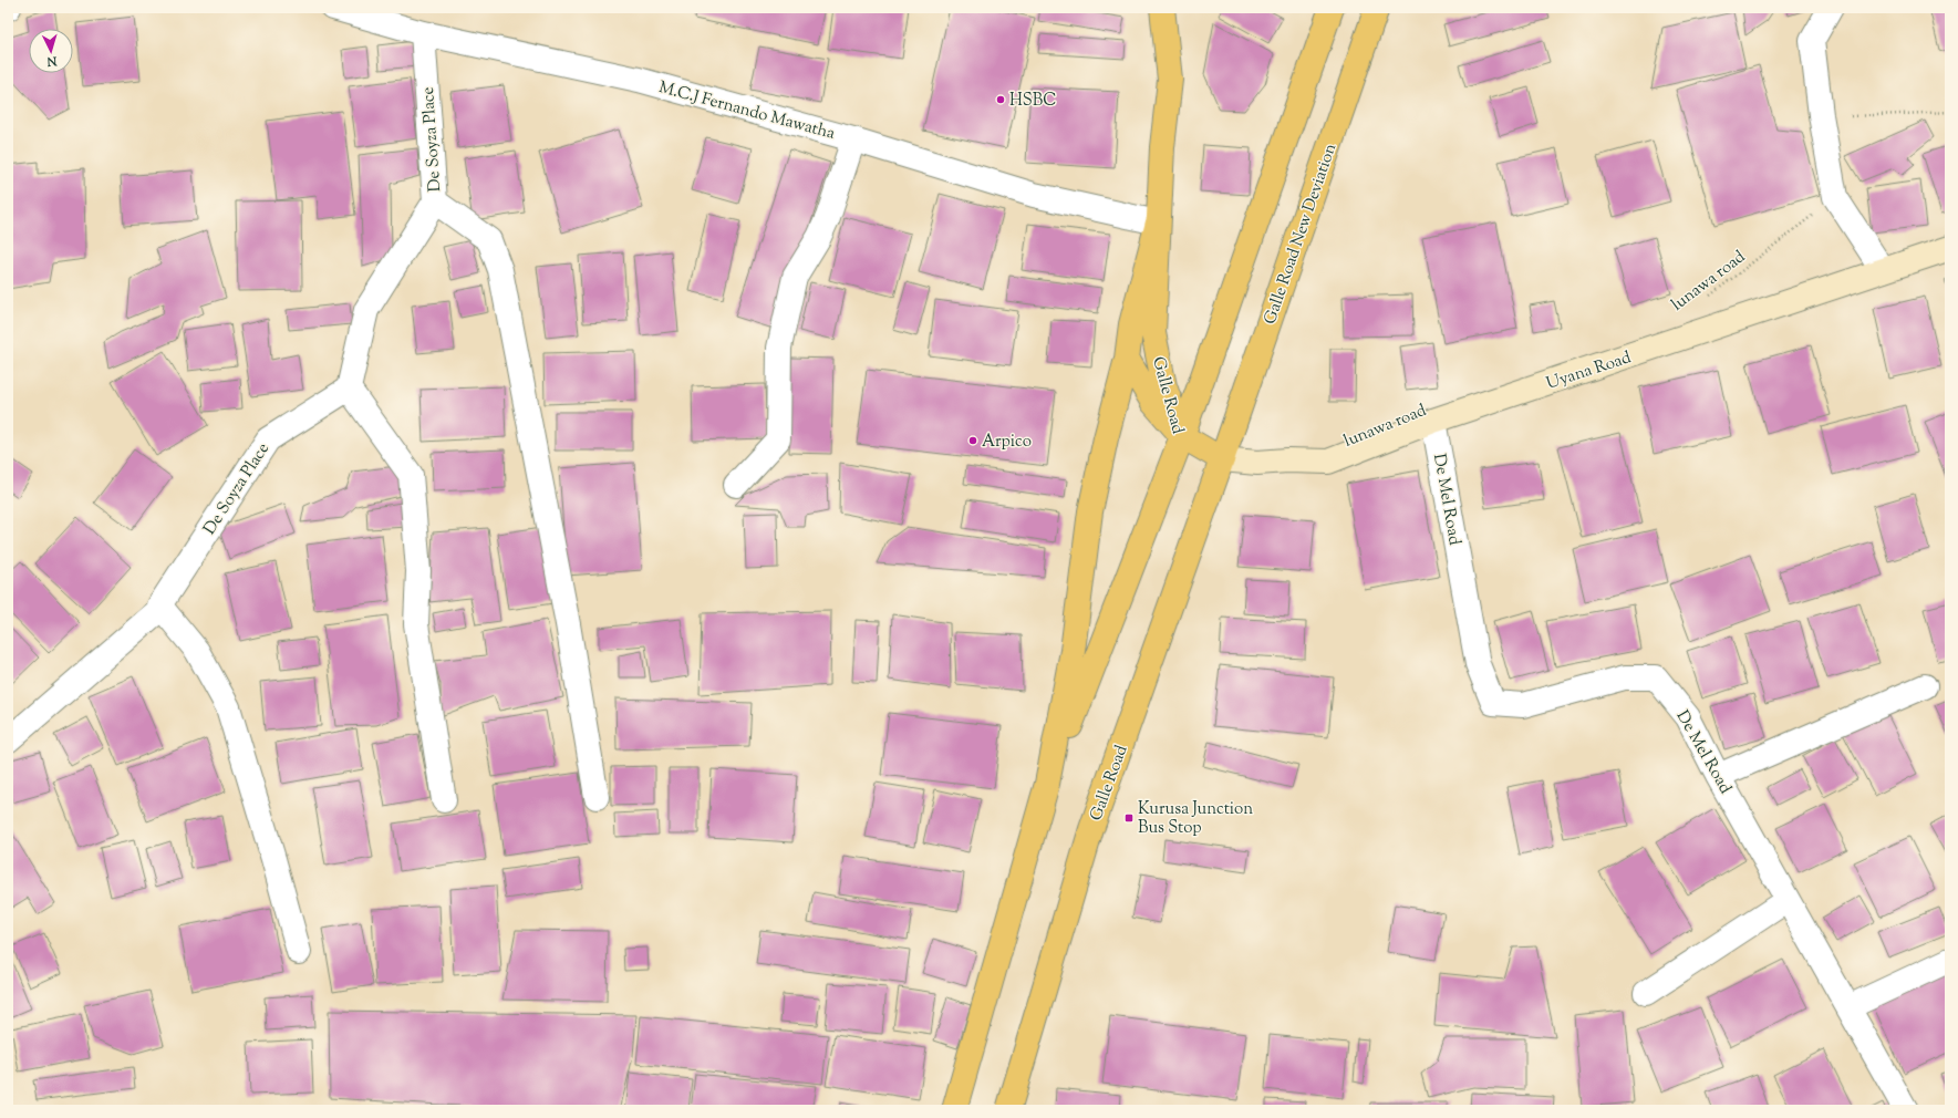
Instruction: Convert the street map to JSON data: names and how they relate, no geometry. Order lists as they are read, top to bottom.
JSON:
{
  "streets": {
    "main road": ["Galle Road New Deviation", "Galle Road"],
    "street": [
      "M.C.J Fernando Mawatha",
      "De Soyza Place",
      "Uyana Road",
      "De Mel Road"
    ],
    "path": ["lunawa road"]
  },
  "crossings": [
    ["M.C.J Fernando Mawatha", "De Soyza Place"],
    ["M.C.J Fernando Mawatha", "Galle Road"],
    ["Galle Road New Deviation", "Uyana Road"],
    ["Galle Road New Deviation", "Galle Road"],
    ["Uyana Road", "Galle Road"],
    ["Uyana Road", "De Mel Road"]
  ],
  "places": {
    "other": ["HSBC", "Arpico"],
    "transit": ["Kurusa Junction Bus Stop"]
  },
  "north": "bottom"
}
